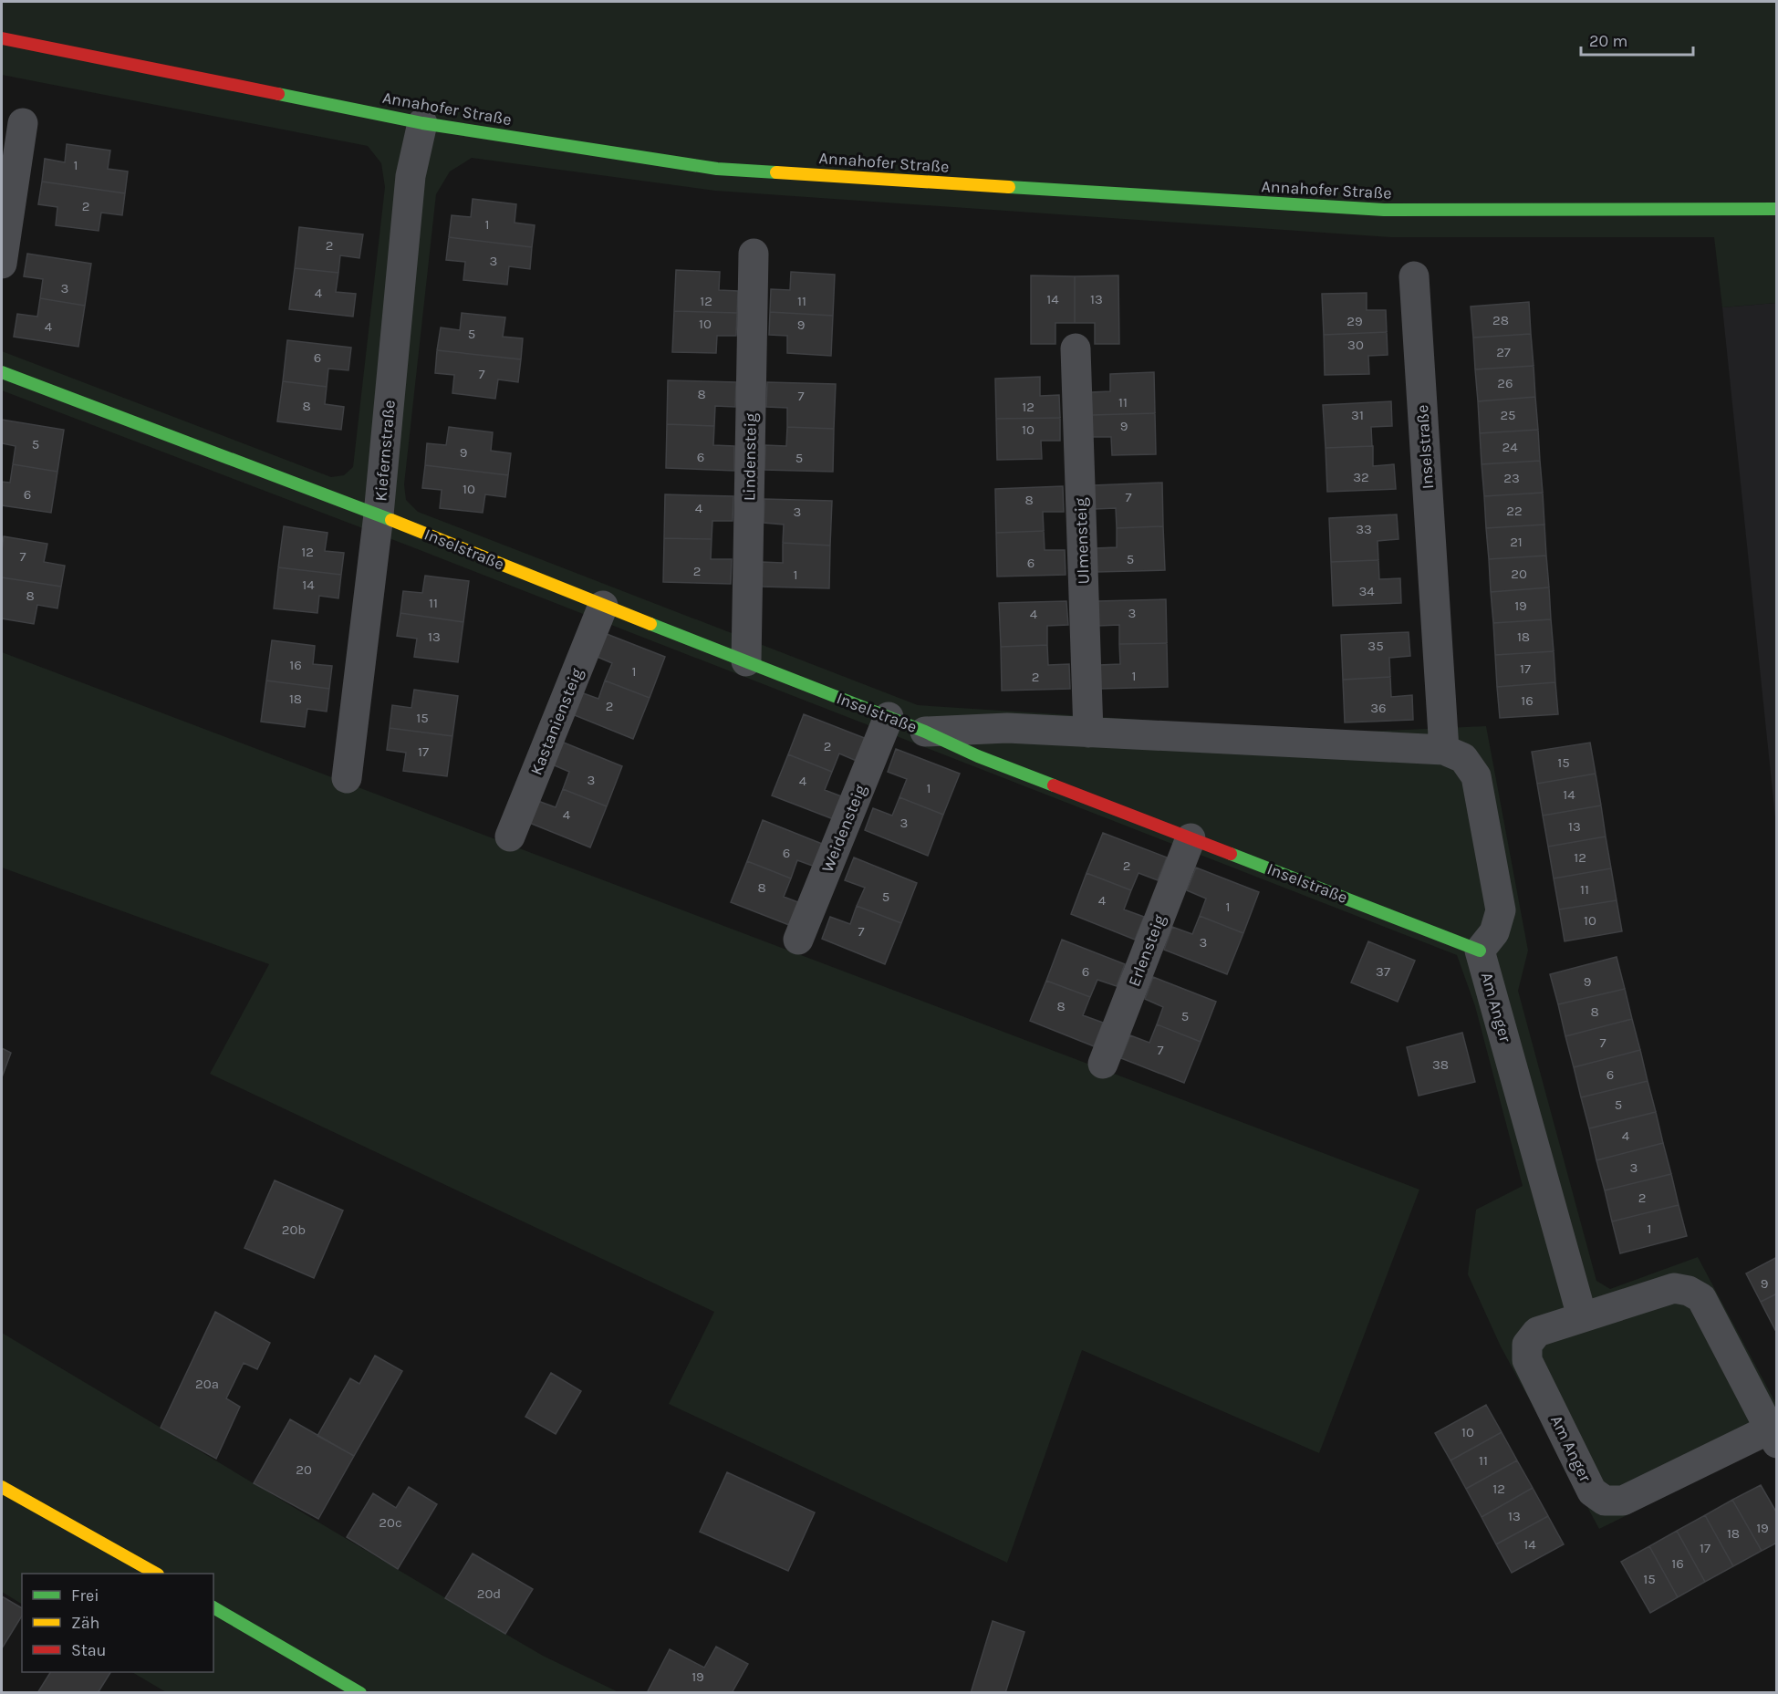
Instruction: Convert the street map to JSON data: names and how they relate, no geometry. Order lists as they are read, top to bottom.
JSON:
{
  "streets": {
    "street": [
      "Annahofer Straße",
      "Inselstraße",
      "Kiefernstraße",
      "Lindensteig",
      "Ulmensteig",
      "Kastaniensteig",
      "Weidensteig",
      "Erlensteig",
      "Am Anger"
    ]
  },
  "crossings": [
    ["Annahofer Straße", "Kiefernstraße"],
    ["Inselstraße", "Kiefernstraße"],
    ["Inselstraße", "Lindensteig"],
    ["Inselstraße", "Ulmensteig"],
    ["Inselstraße", "Kastaniensteig"],
    ["Inselstraße", "Weidensteig"],
    ["Inselstraße", "Erlensteig"],
    ["Inselstraße", "Am Anger"]
  ],
  "house_numbers": [
    "1",
    "2",
    "1",
    "2",
    "3",
    "3",
    "4",
    "14",
    "13",
    "12",
    "11",
    "28",
    "29",
    "10",
    "9",
    "4",
    "5",
    "30",
    "27",
    "6",
    "7",
    "26",
    "8",
    "7",
    "11",
    "8",
    "12",
    "31",
    "25",
    "9",
    "10",
    "5",
    "24",
    "9",
    "6",
    "5",
    "32",
    "23",
    "10",
    "6",
    "7",
    "8",
    "4",
    "22",
    "3",
    "33",
    "21",
    "12",
    "7",
    "5",
    "6",
    "2",
    "20",
    "1",
    "14",
    "34",
    "8",
    "11",
    "19",
    "3",
    "4",
    "13",
    "18",
    "35",
    "16",
    "17",
    "1",
    "1",
    "2",
    "18",
    "16",
    "2",
    "36",
    "15",
    "2",
    "17",
    "15",
    "3",
    "4",
    "1",
    "14",
    "4",
    "3",
    "13",
    "6",
    "12",
    "2",
    "8",
    "11",
    "5",
    "4",
    "1",
    "10",
    "7",
    "3",
    "6",
    "37",
    "9",
    "8",
    "8",
    "5",
    "7",
    "7",
    "38",
    "6",
    "5",
    "4",
    "3",
    "2",
    "1",
    "20b",
    "9",
    "20a",
    "10",
    "11",
    "20",
    "12",
    "13",
    "20c",
    "19",
    "18",
    "14",
    "17",
    "16",
    "15",
    "20d",
    "19"
  ],
  "legend": ["Frei", "Zäh", "Stau"],
  "scale_bar": "20 m"
}
